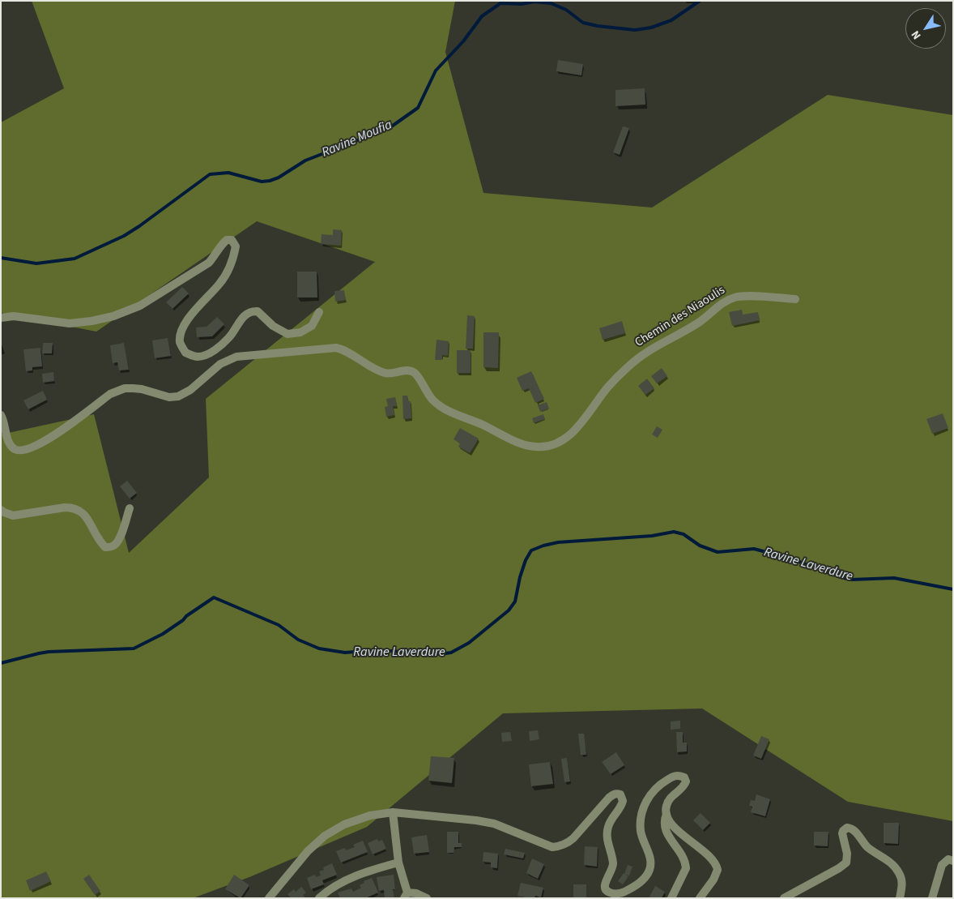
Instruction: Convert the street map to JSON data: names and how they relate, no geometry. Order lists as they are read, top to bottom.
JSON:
{
  "streets": {
    "street": ["Chemin des Niaoulis"]
  },
  "water": ["Ravine Moufia", "Ravine Laverdure"],
  "north": "bottom left"
}
